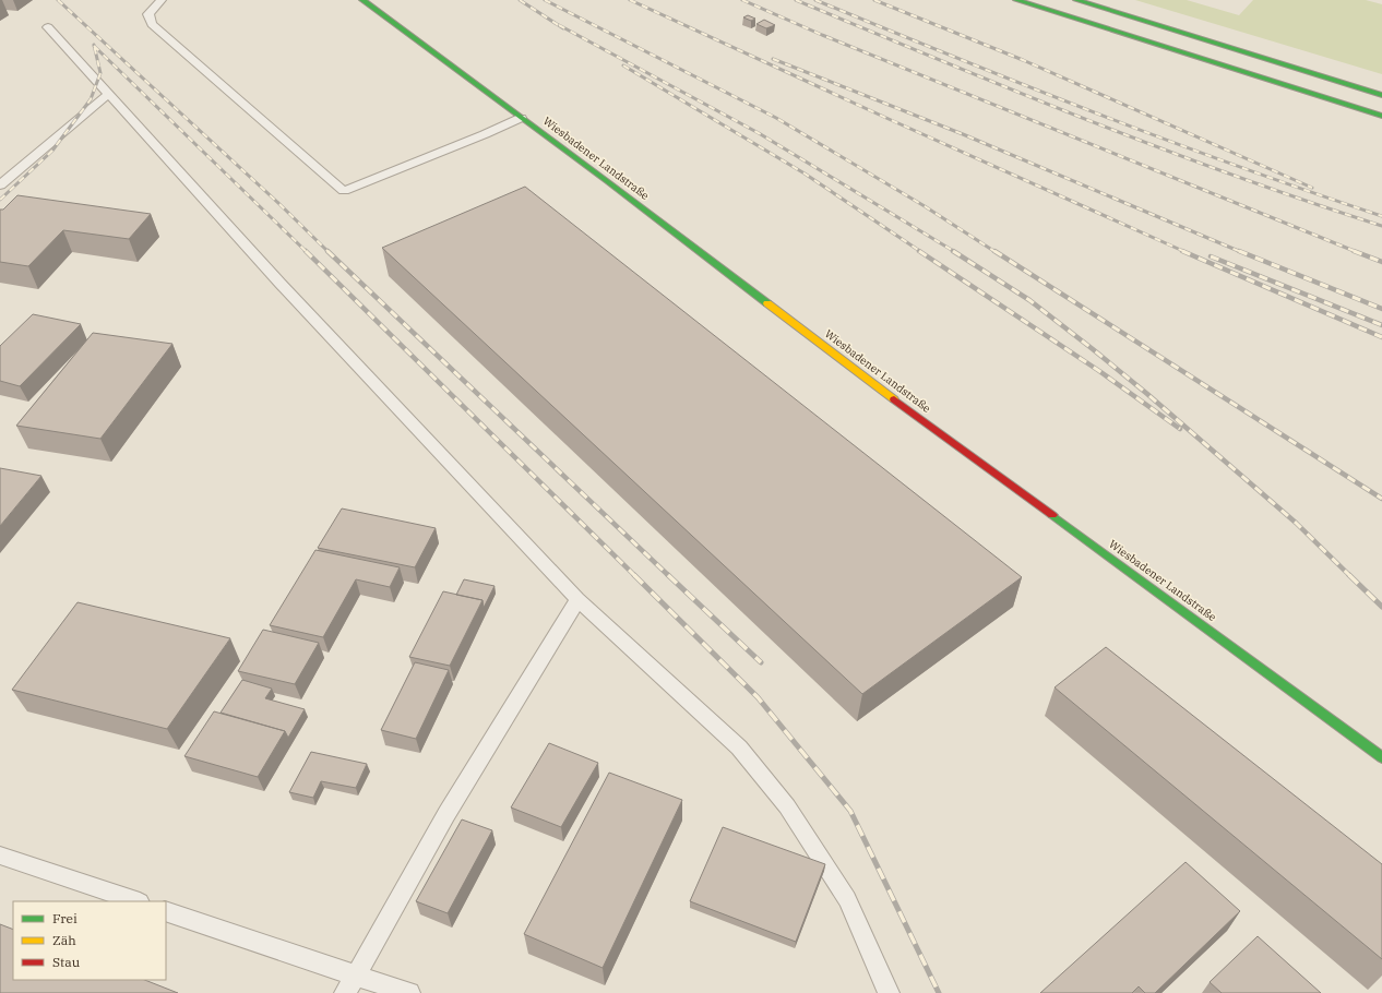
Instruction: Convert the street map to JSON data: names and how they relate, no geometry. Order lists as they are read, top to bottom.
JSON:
{
  "streets": {
    "main road": ["Wiesbadener Landstraße"]
  },
  "legend": ["Frei", "Zäh", "Stau"]
}
